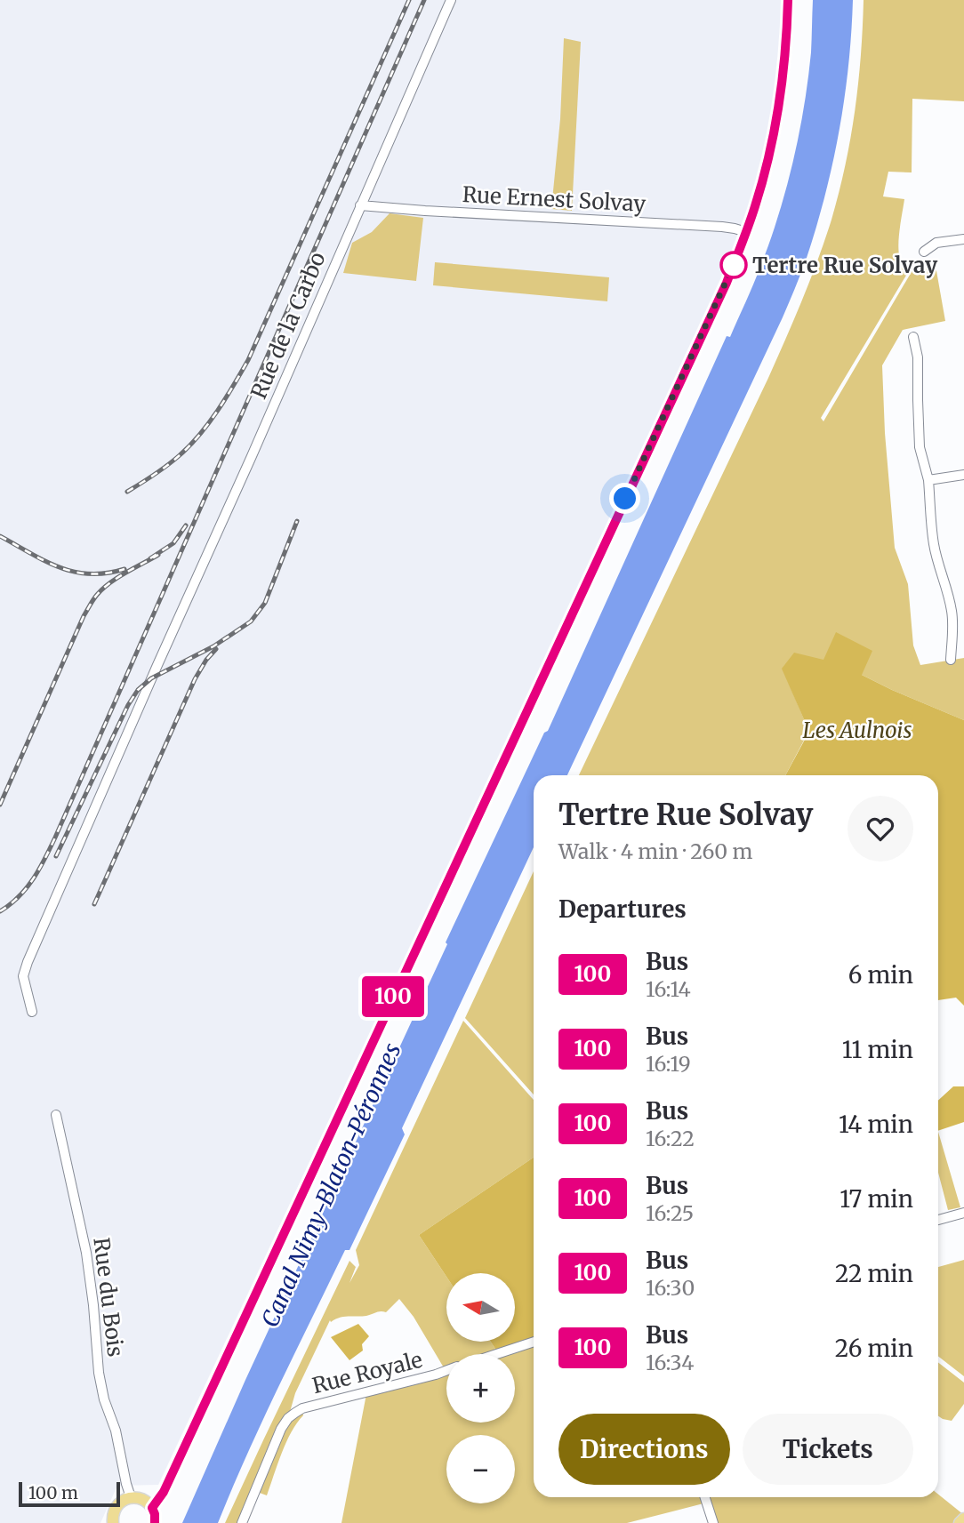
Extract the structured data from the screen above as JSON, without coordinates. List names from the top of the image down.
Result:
{
  "streets": {
    "street": [
      "Rue Ernest Solvay",
      "Rue de la Carbo",
      "Rue du Bois",
      "Rue Royale"
    ]
  },
  "crossings": [
    ["Rue Ernest Solvay", "Rue de la Carbo"]
  ],
  "water": ["Canal Nimy-Blaton-Péronnes"],
  "parks": ["Les Aulnois"],
  "places": ["Tertre Rue Solvay"],
  "lines": ["bus line 100"],
  "scale_bar": "100 m",
  "north": "left",
  "page": {
    "on_map": "100",
    "heading": [
      ["Tertre Rue Solvay", "Walk · 4 min · 260 m"],
      "Departures"
    ],
    "list": [
      {
        "mark": "100",
        "name": "Bus",
        "note": "16:14",
        "value": "6 min"
      },
      {
        "mark": "100",
        "name": "Bus",
        "note": "16:19",
        "value": "11 min"
      },
      {
        "mark": "100",
        "name": "Bus",
        "note": "16:22",
        "value": "14 min"
      },
      {
        "mark": "100",
        "name": "Bus",
        "note": "16:25",
        "value": "17 min"
      },
      {
        "mark": "100",
        "name": "Bus",
        "note": "16:30",
        "value": "22 min"
      },
      {
        "mark": "100",
        "name": "Bus",
        "note": "16:34",
        "value": "26 min"
      }
    ],
    "map_buttons": ["+", "−"],
    "buttons": ["Directions", "Tickets"],
    "scale": "100 m"
  }
}
